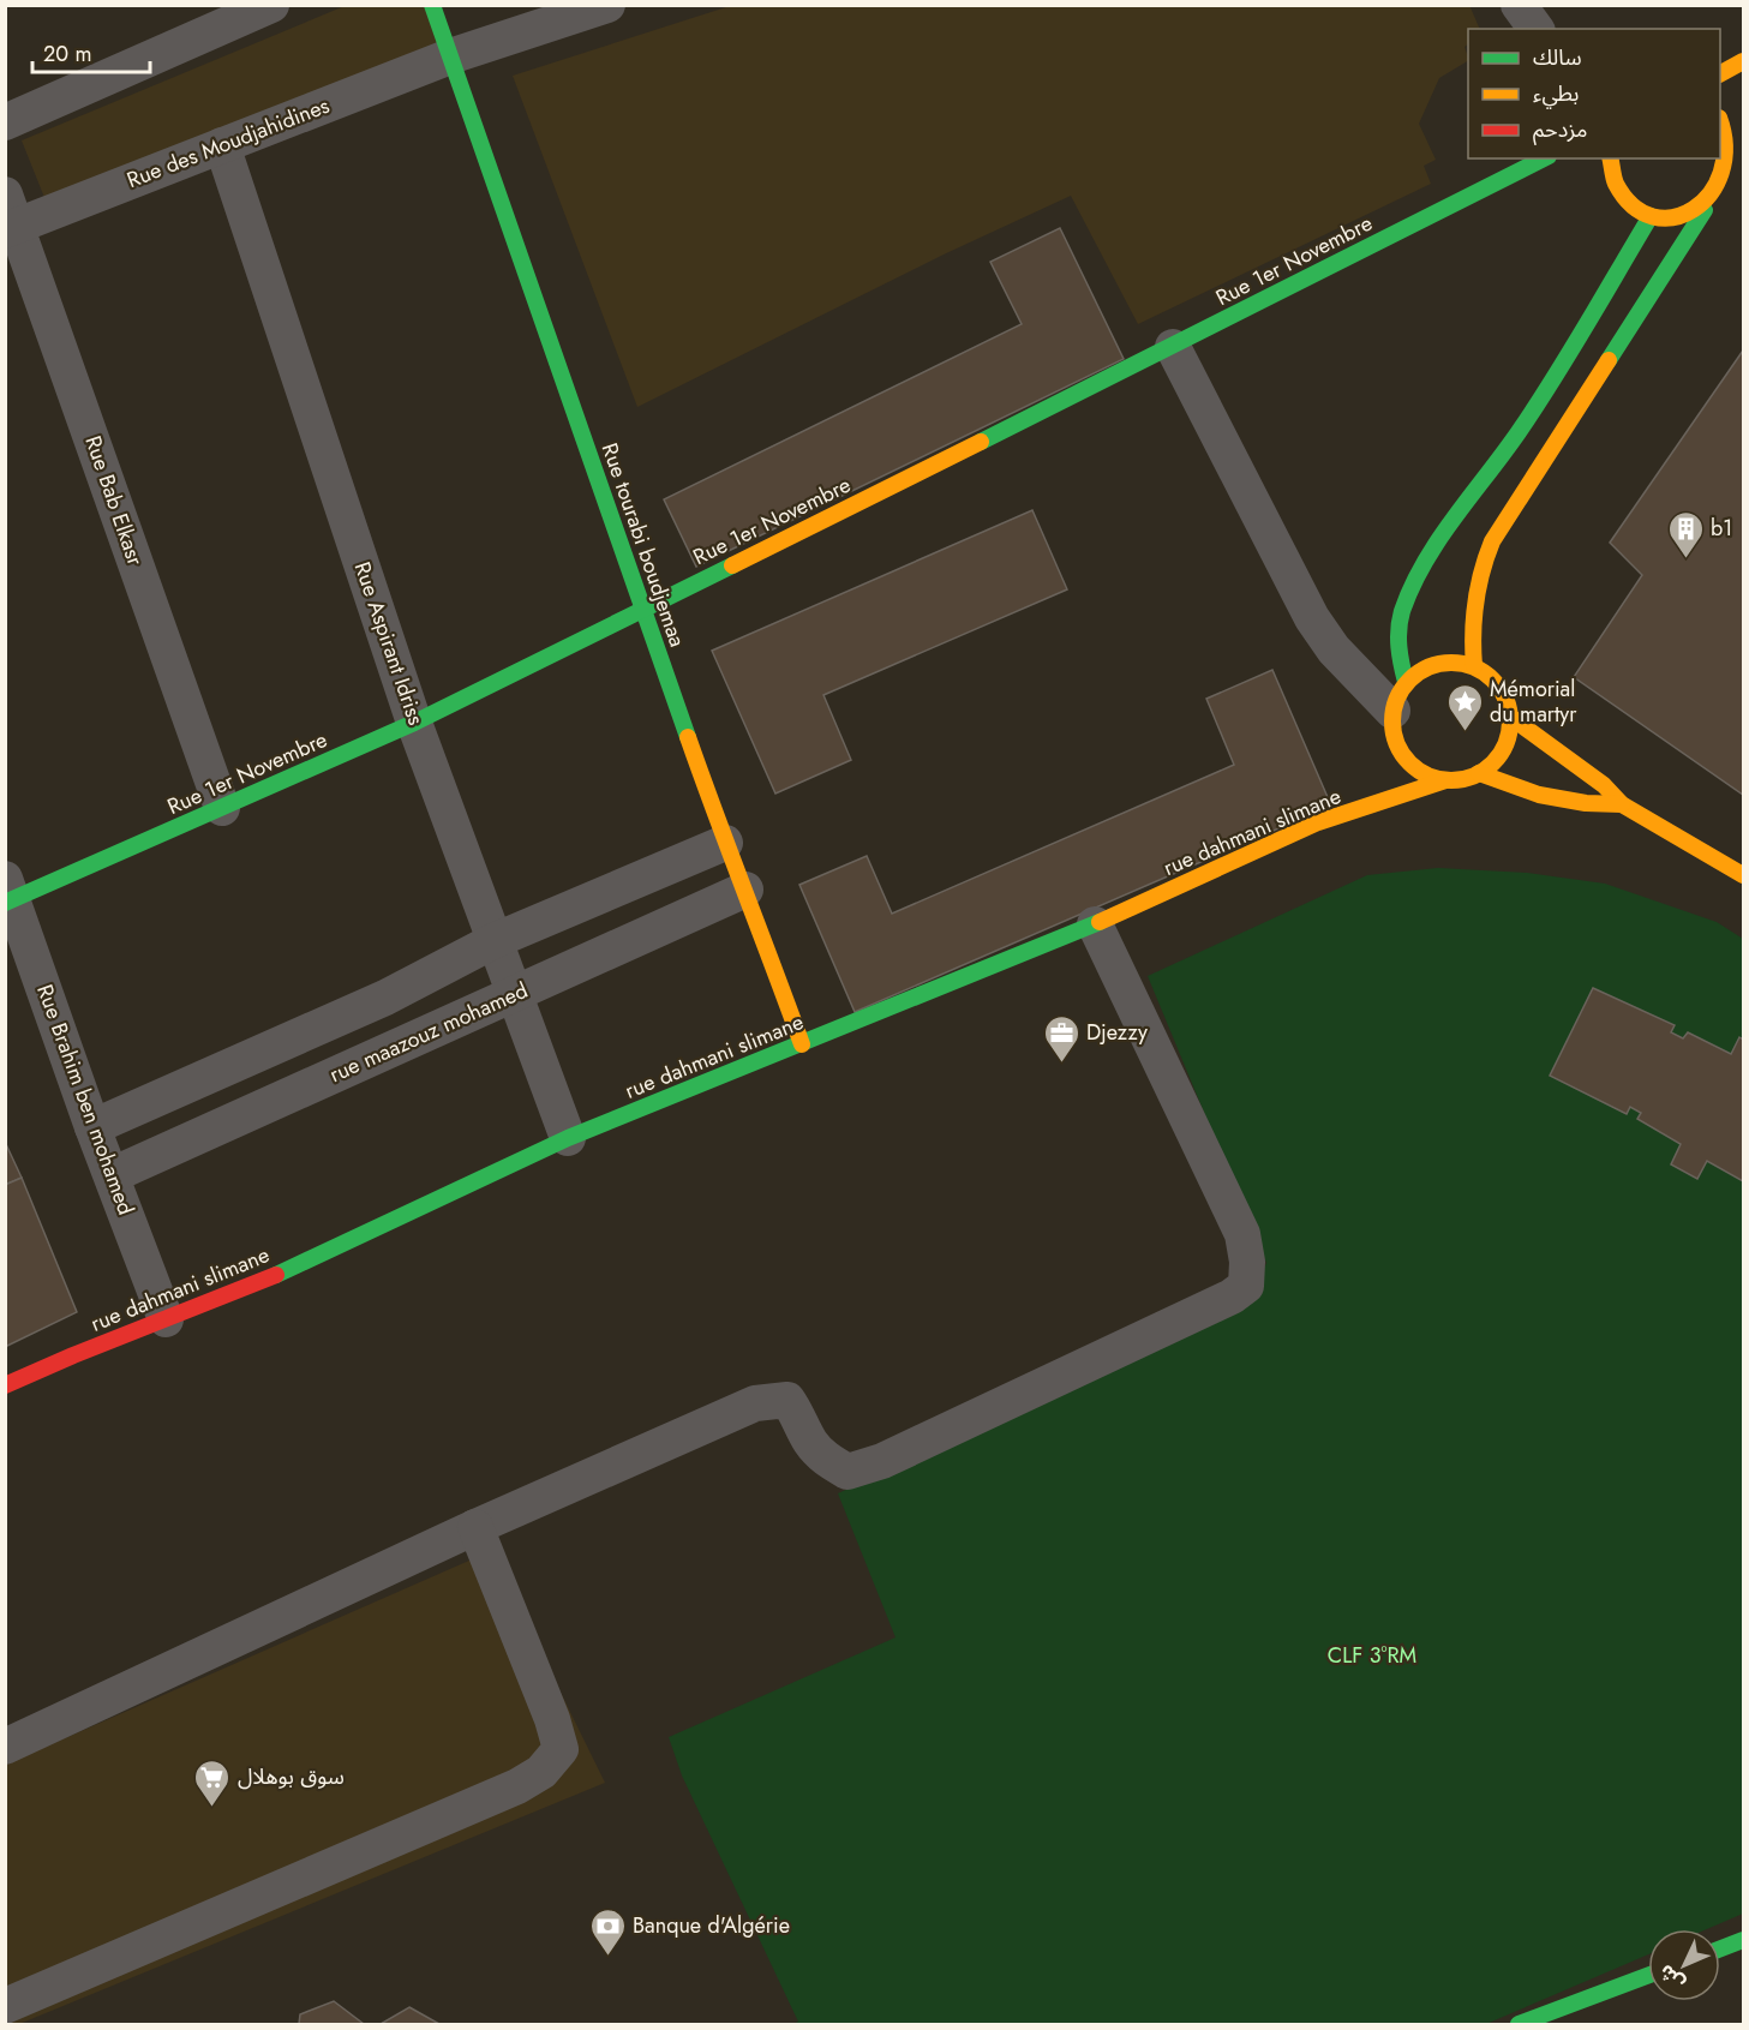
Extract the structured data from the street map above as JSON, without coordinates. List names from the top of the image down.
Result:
{
  "streets": {
    "main road": ["Rue 1er Novembre", "Rue tourabi boudjemaa", "rue dahmani slimane"],
    "street": [
      "Rue des Moudjahidines",
      "Rue Bab Elkasr",
      "Rue Aspirant Idriss",
      "rue maazouz mohamed",
      "Rue Brahim ben mohamed"
    ]
  },
  "crossings": [
    ["Rue des Moudjahidines", "Rue Bab Elkasr"],
    ["Rue des Moudjahidines", "Rue tourabi boudjemaa"],
    ["Rue des Moudjahidines", "Rue Aspirant Idriss"],
    ["Rue 1er Novembre", "Rue Bab Elkasr"],
    ["Rue 1er Novembre", "Rue tourabi boudjemaa"],
    ["Rue 1er Novembre", "Rue Aspirant Idriss"],
    ["Rue 1er Novembre", "Rue Brahim ben mohamed"],
    ["Rue tourabi boudjemaa", "rue dahmani slimane"],
    ["Rue tourabi boudjemaa", "rue maazouz mohamed"],
    ["Rue Aspirant Idriss", "rue dahmani slimane"],
    ["Rue Aspirant Idriss", "rue maazouz mohamed"],
    ["rue dahmani slimane", "Rue Brahim ben mohamed"],
    ["rue maazouz mohamed", "Rue Brahim ben mohamed"]
  ],
  "parks": ["CLF 3°RM"],
  "places": {
    "building": ["b1"],
    "place": ["Mémorial du martyr"],
    "office": ["Djezzy"],
    "supermarket": ["سوق بوهلال"],
    "bank": ["Banque d'Algérie"]
  },
  "legend": ["سالك", "بطيء", "مزدحم"],
  "scale_bar": "20 m",
  "north": "bottom left"
}
